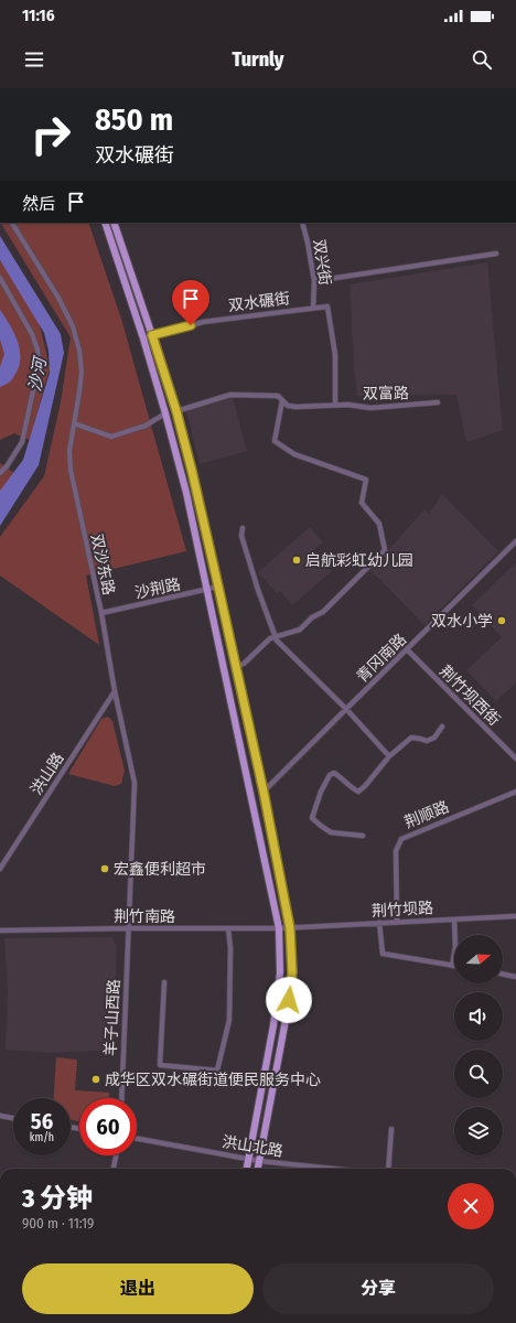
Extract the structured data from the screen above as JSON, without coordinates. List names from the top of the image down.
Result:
{
  "streets": {
    "street": [
      "双兴街",
      "双水碾街",
      "双富路",
      "双沙东路",
      "沙荆路",
      "青冈南路",
      "荆竹坝西街",
      "洪山路",
      "荆顺路",
      "荆竹坝路",
      "荆竹南路",
      "羊子山西路",
      "洪山北路"
    ]
  },
  "crossings": [
    ["双兴街", "双水碾街"],
    ["双水碾街", "双富路"],
    ["双沙东路", "沙荆路"],
    ["双沙东路", "洪山路"],
    ["双沙东路", "荆竹南路"],
    ["双沙东路", "羊子山西路"],
    ["青冈南路", "荆竹坝西街"],
    ["荆顺路", "荆竹坝路"],
    ["荆竹坝路", "荆竹南路"],
    ["荆竹南路", "羊子山西路"]
  ],
  "water": ["沙河"],
  "places": [
    "启航彩虹幼儿园",
    "双水小学",
    "宏鑫便利超市",
    "成华区双水碾街道便民服务中心"
  ],
  "north": "right",
  "page": {
    "status": "11:16",
    "header": "Turnly",
    "turn": ["850 m", "双水碾街"],
    "then": "然后",
    "speed": "56 km/h",
    "limit": "60",
    "heading": ["3 分钟", "900 m · 11:19"],
    "buttons": ["退出", "分享"]
  }
}
